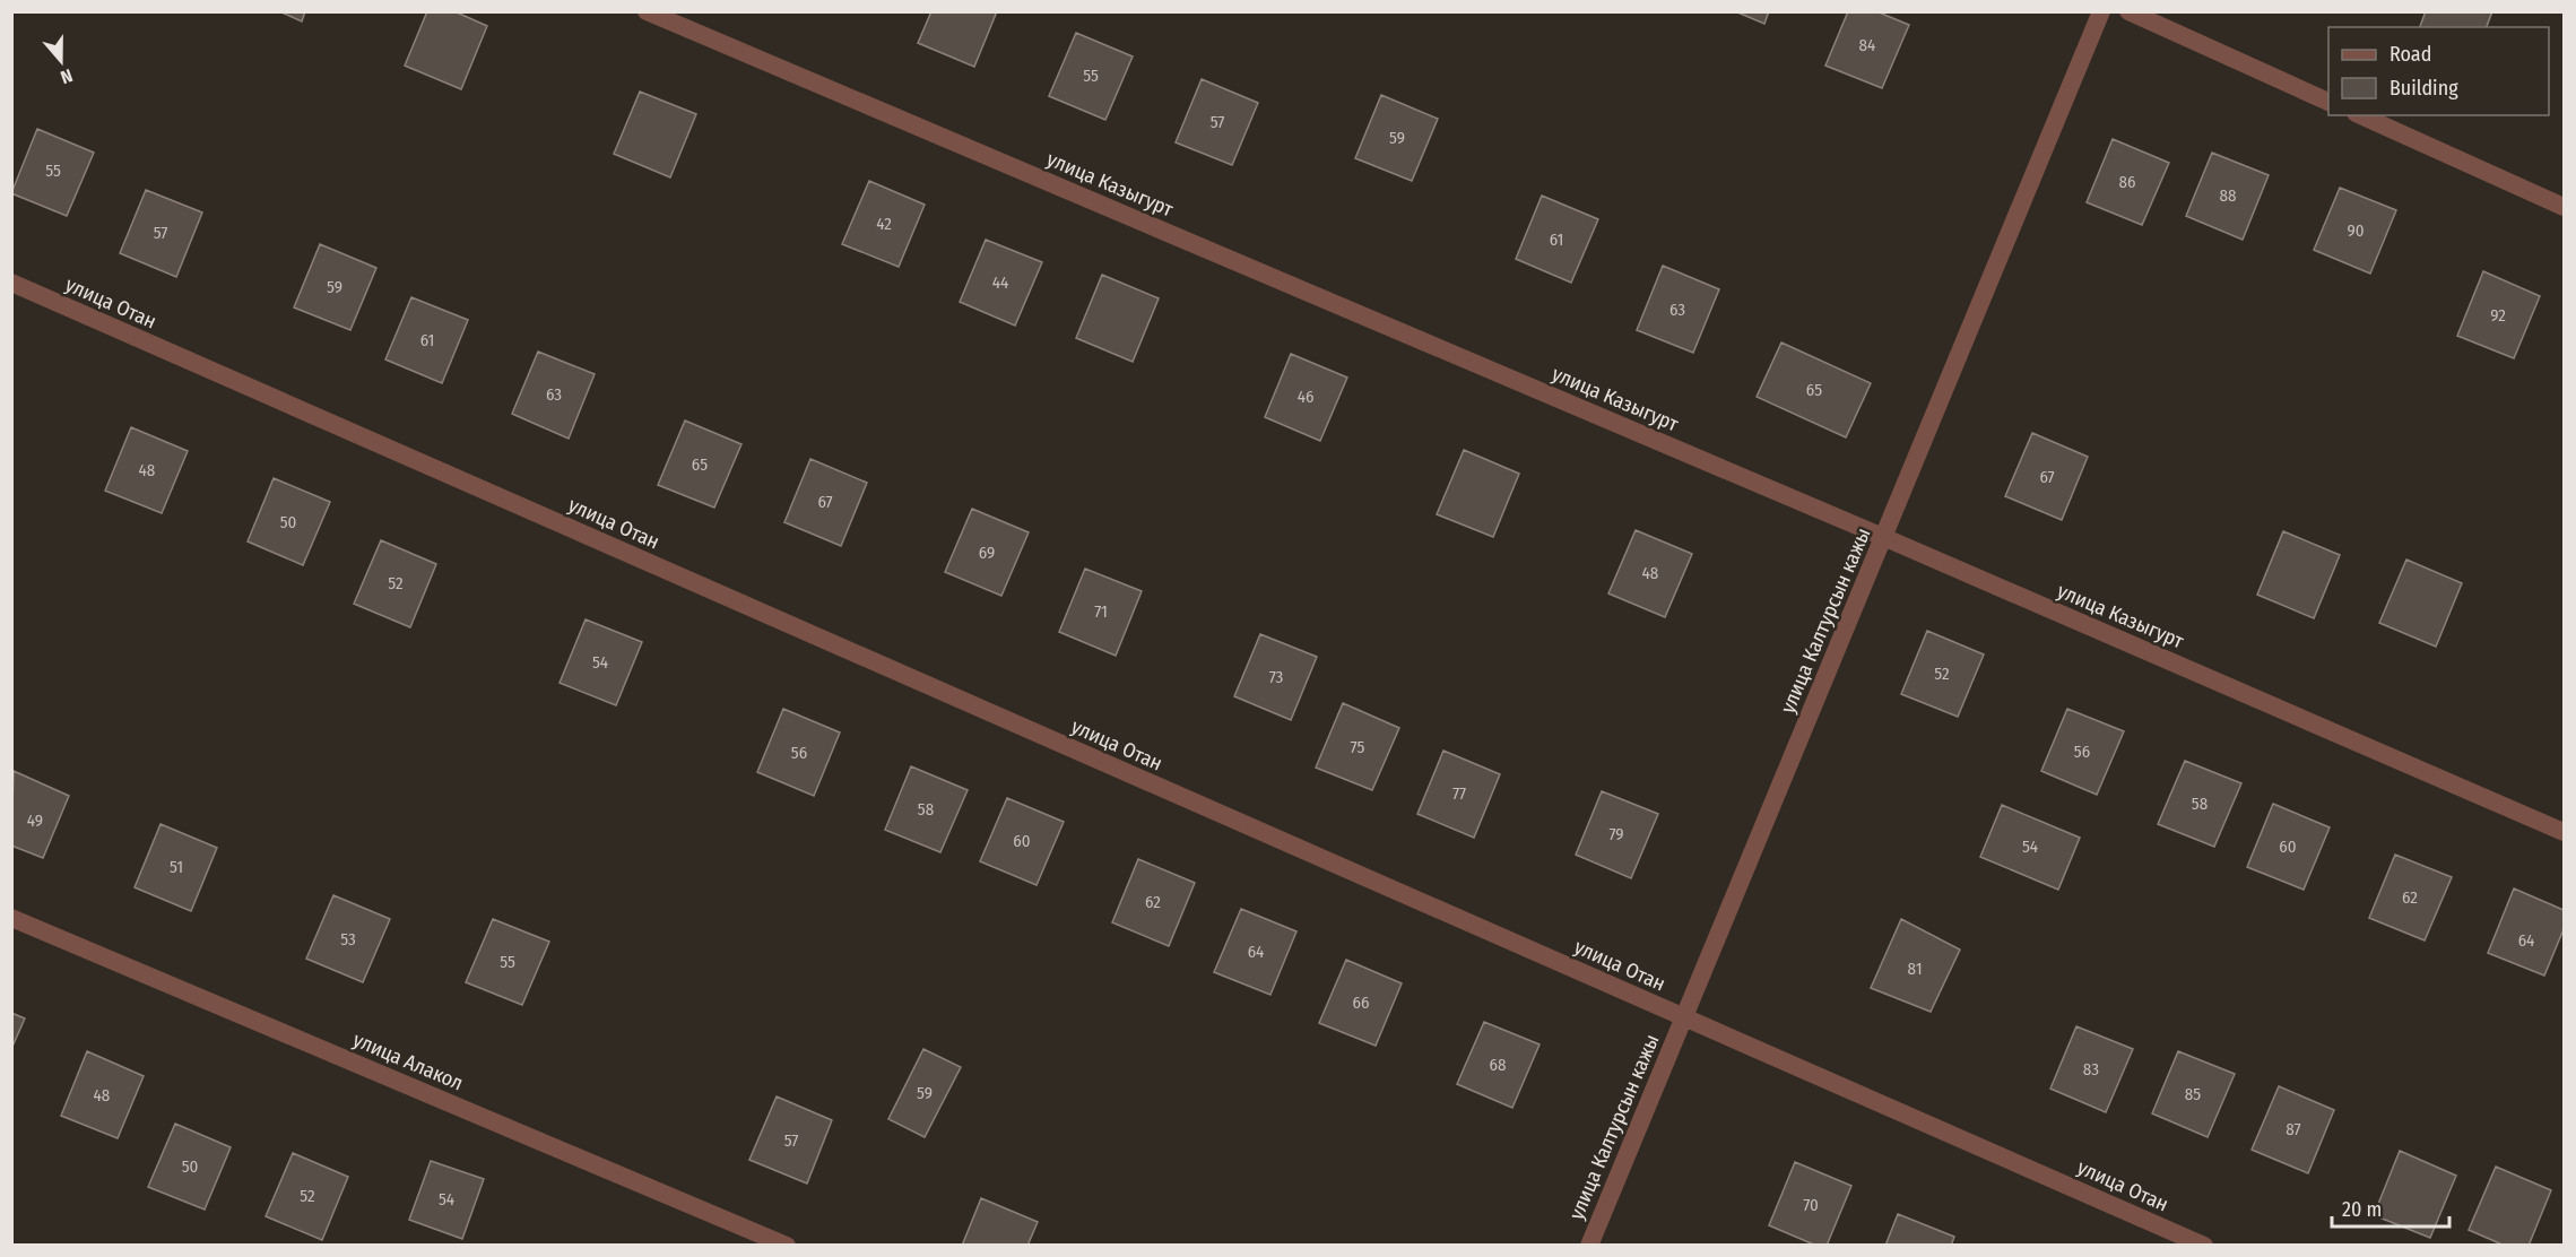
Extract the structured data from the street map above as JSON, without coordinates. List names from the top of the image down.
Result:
{
  "streets": {
    "street": [
      "улица Казыгурт",
      "улица Отан",
      "улица Калтурсын кажы",
      "улица Алакол"
    ]
  },
  "crossings": [
    ["улица Казыгурт", "улица Калтурсын кажы"],
    ["улица Отан", "улица Калтурсын кажы"]
  ],
  "house_numbers": [
    "84",
    "55",
    "57",
    "59",
    "55",
    "86",
    "88",
    "42",
    "90",
    "57",
    "61",
    "44",
    "59",
    "63",
    "92",
    "61",
    "65",
    "63",
    "46",
    "65",
    "48",
    "67",
    "67",
    "50",
    "69",
    "48",
    "52",
    "71",
    "54",
    "52",
    "73",
    "75",
    "56",
    "56",
    "77",
    "58",
    "58",
    "49",
    "79",
    "60",
    "54",
    "60",
    "51",
    "62",
    "62",
    "53",
    "64",
    "64",
    "55",
    "81",
    "66",
    "68",
    "83",
    "59",
    "85",
    "48",
    "87",
    "57",
    "50",
    "52",
    "54",
    "70"
  ],
  "legend": ["Road", "Building"],
  "scale_bar": "20 m",
  "north": "bottom"
}
